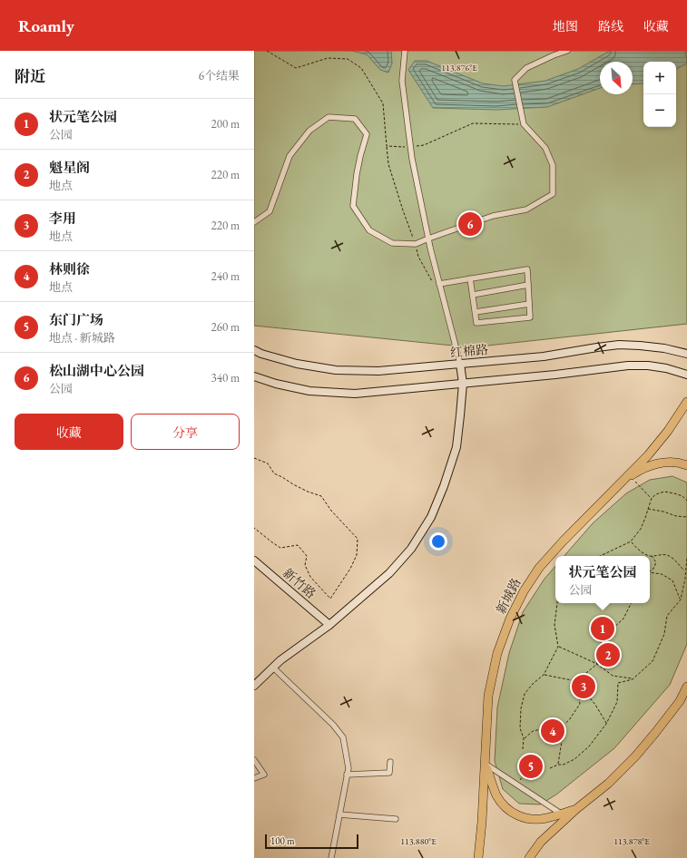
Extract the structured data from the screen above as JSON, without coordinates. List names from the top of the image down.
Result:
{
  "streets": {
    "main road": ["红棉路", "新竹路", "新城路"]
  },
  "scale_bar": "100 m",
  "north": "bottom right",
  "page": {
    "header": "Roamly",
    "nav": ["地图", "路线", "收藏"],
    "heading": ["附近", "6个结果"],
    "map_buttons": ["+", "−"],
    "list": [
      {
        "mark": "1",
        "name": "状元笔公园",
        "note": "公园",
        "value": "200 m"
      },
      {
        "mark": "2",
        "name": "魁星阁",
        "note": "地点",
        "value": "220 m"
      },
      {
        "mark": "3",
        "name": "李用",
        "note": "地点",
        "value": "220 m"
      },
      {
        "mark": "4",
        "name": "林则徐",
        "note": "地点",
        "value": "240 m"
      },
      {
        "mark": "5",
        "name": "东门广场",
        "note": "地点 · 新城路",
        "value": "260 m"
      },
      {
        "mark": "6",
        "name": "松山湖中心公园",
        "note": "公园",
        "value": "340 m"
      }
    ],
    "pins": [
      "6",
      "1",
      "2",
      "3",
      "4",
      "5"
    ],
    "buttons": ["收藏", "分享"],
    "popup": ["状元笔公园", "公园"],
    "scale": "100 m"
  },
  "coordinates": ["113.876°E", "113.880°E", "113.878°E"]
}
